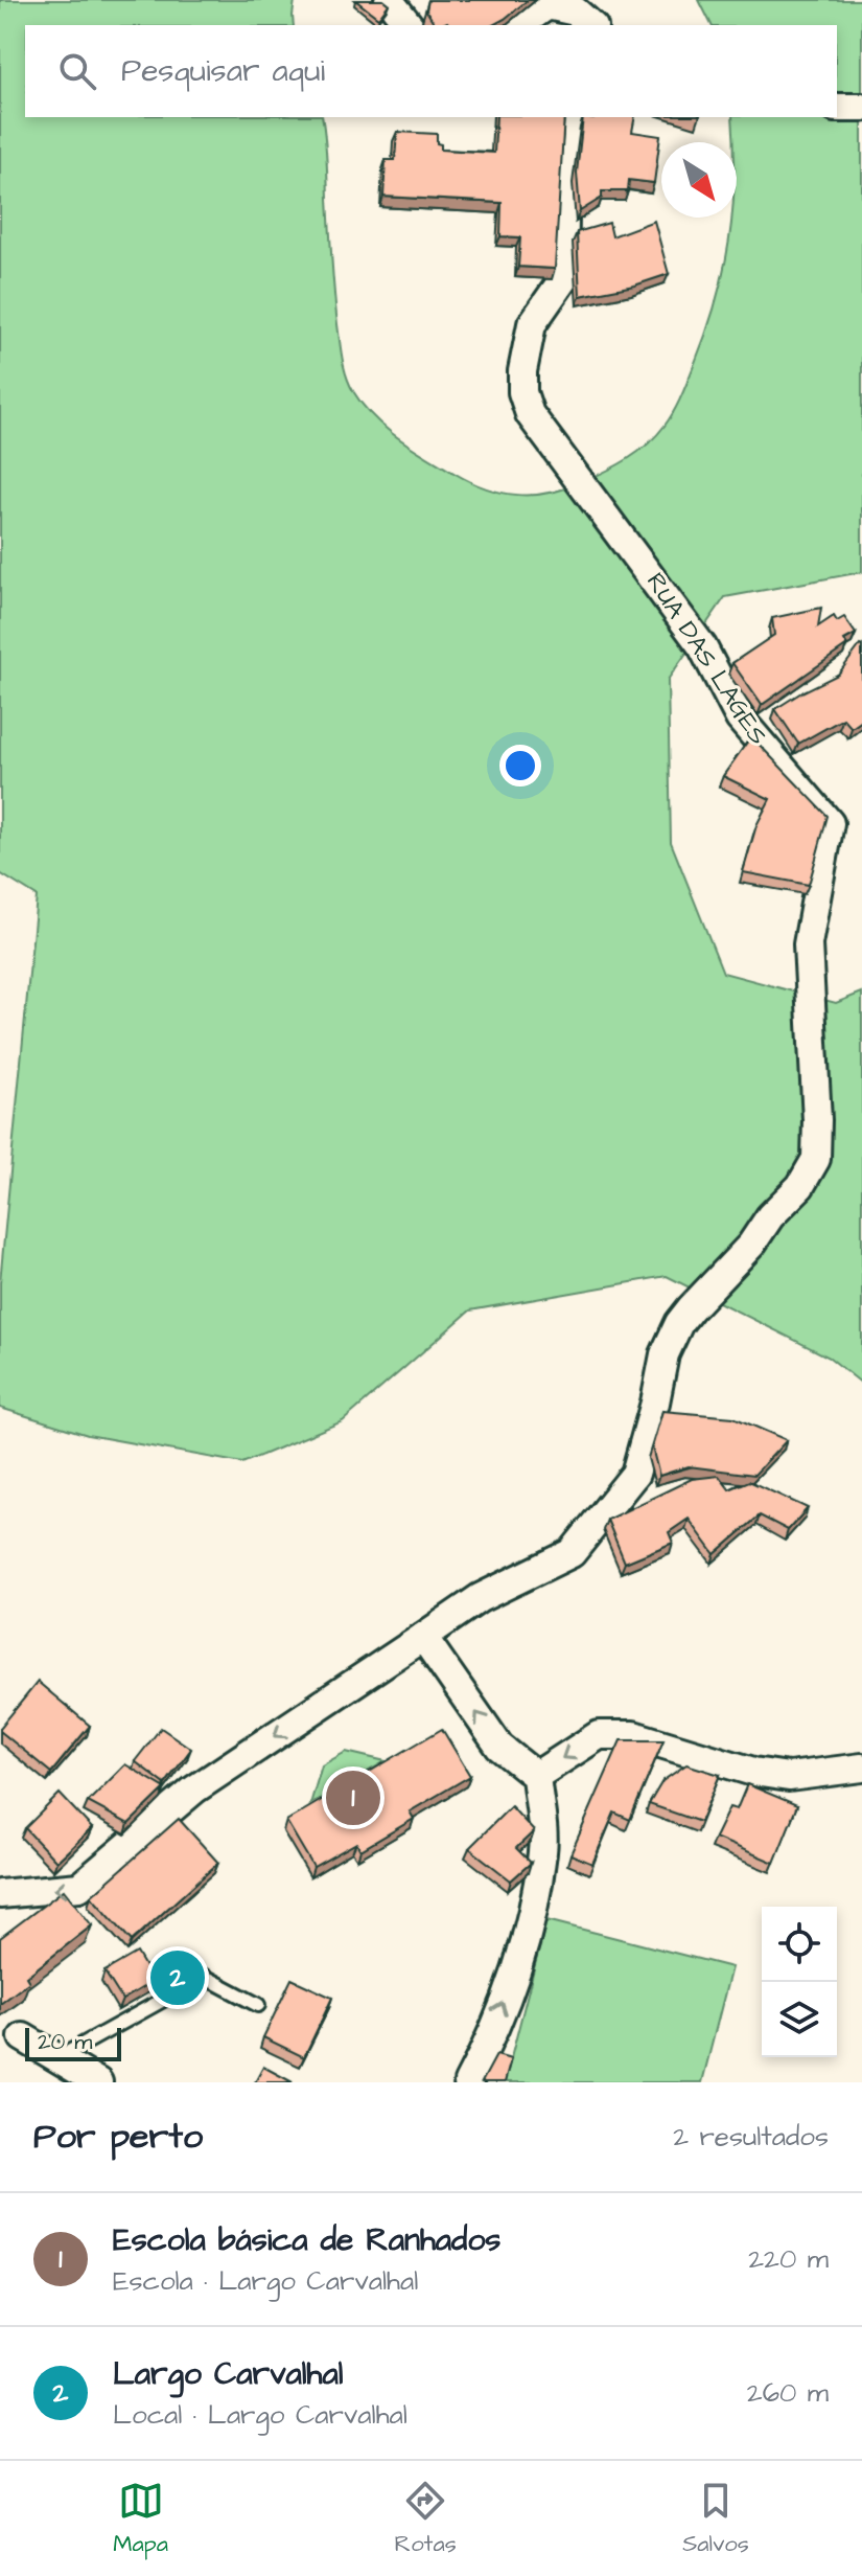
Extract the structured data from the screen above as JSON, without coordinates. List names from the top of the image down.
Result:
{
  "streets": {
    "street": ["RUA DAS LAGES"]
  },
  "scale_bar": "20 m",
  "north": "bottom right",
  "page": {
    "search": "Pesquisar aqui",
    "pins": ["1", "2"],
    "scale": "20 m",
    "heading": ["Por perto", "2 resultados"],
    "list": [
      {
        "mark": "1",
        "name": "Escola básica de Ranhados",
        "note": "Escola · Largo Carvalhal",
        "value": "220 m"
      },
      {
        "mark": "2",
        "name": "Largo Carvalhal",
        "note": "Local · Largo Carvalhal",
        "value": "260 m"
      }
    ],
    "nav": ["Mapa", "Rotas", "Salvos"]
  }
}
